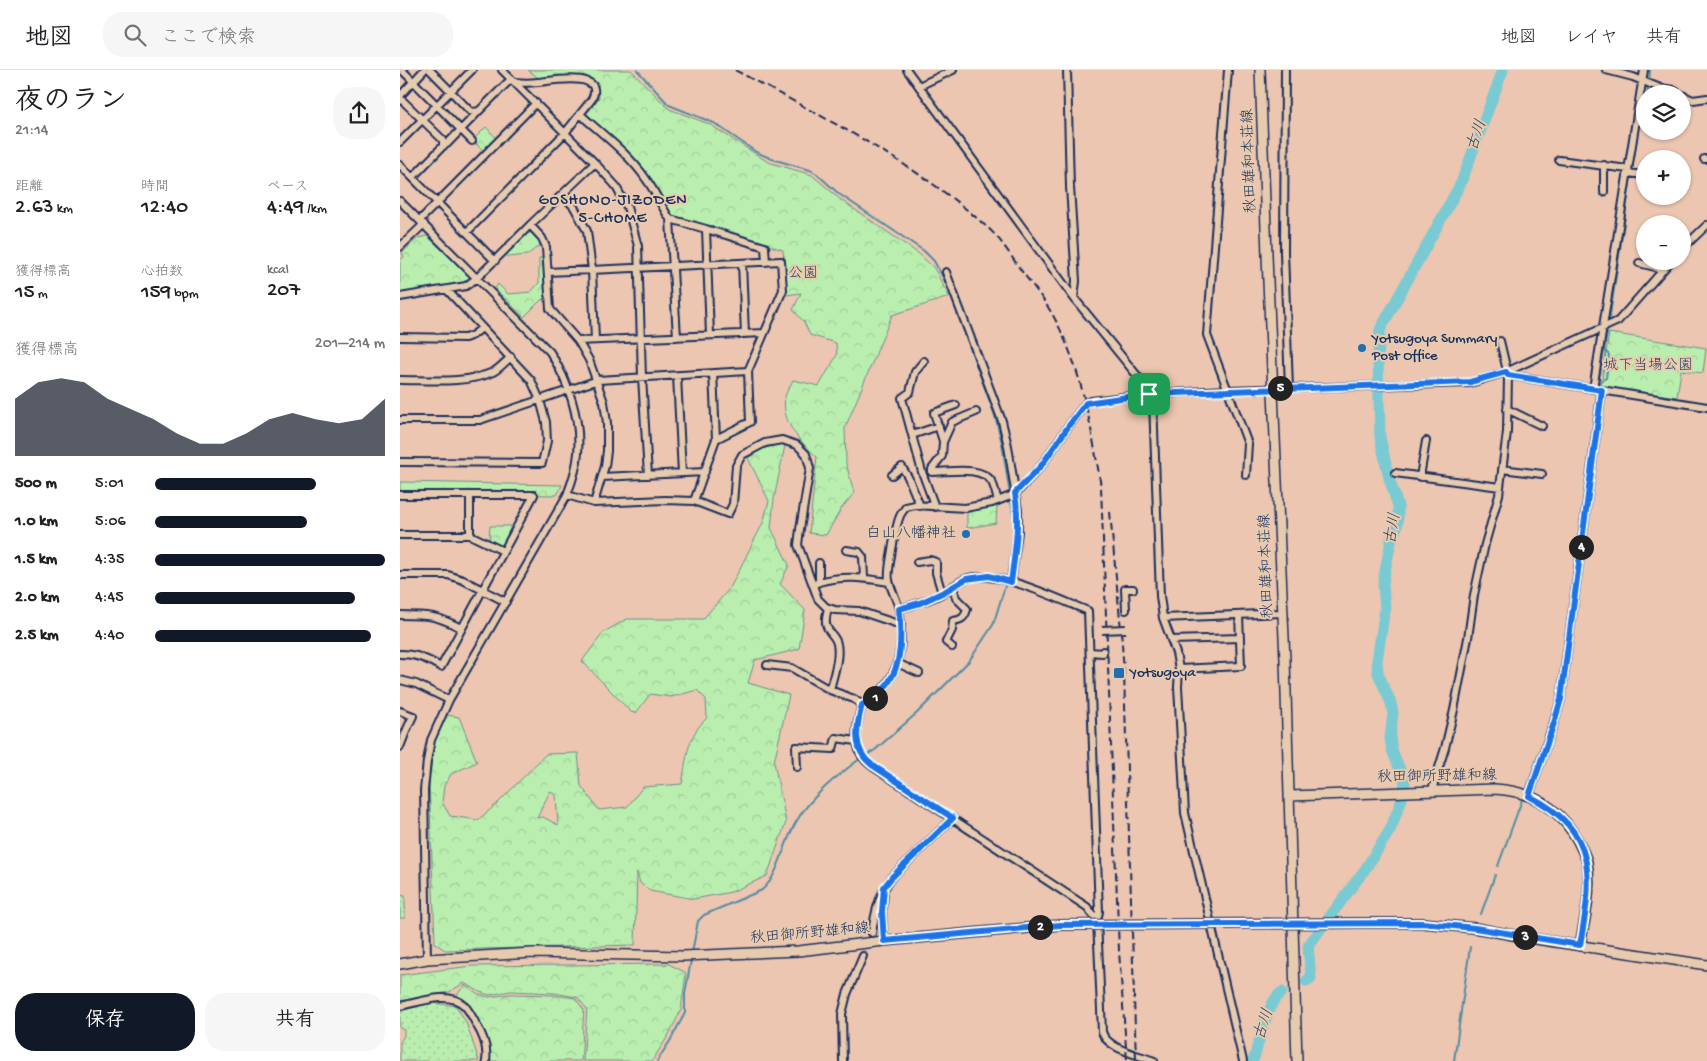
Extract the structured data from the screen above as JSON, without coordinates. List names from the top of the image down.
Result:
{
  "streets": {
    "main road": ["秋田雄和本荘線", "秋田御所野雄和線"]
  },
  "crossings": [
    ["秋田雄和本荘線", "秋田御所野雄和線"]
  ],
  "districts": ["GOSHONO-JIZODEN 5-CHOME"],
  "water": ["古川"],
  "parks": ["公園", "城下当場公園"],
  "places": {
    "other": ["Yotsugoya Summary Post Office", "白山八幡神社"],
    "transit": ["Yotsugoya"]
  },
  "page": {
    "header": "地図",
    "search": "ここで検索",
    "nav": ["地図", "レイヤ", "共有"],
    "heading": ["夜のラン", "21:14"],
    "map_buttons": ["+", "−"],
    "stats": [
      ["距離", "2.63 km"],
      ["時間", "12:40"],
      ["ペース", "4:49 /km"],
      ["獲得標高", "15 m"],
      ["心拍数", "159 bpm"],
      ["kcal", "207"]
    ],
    "chart": ["獲得標高", "201–214 m"],
    "pins": [
      "5",
      "4",
      "1",
      "2",
      "3"
    ],
    "list": [
      {
        "name": "500 m",
        "note": "5:01"
      },
      {
        "name": "1.0 km",
        "note": "5:06"
      },
      {
        "name": "1.5 km",
        "note": "4:35"
      },
      {
        "name": "2.0 km",
        "note": "4:45"
      },
      {
        "name": "2.5 km",
        "note": "4:40"
      }
    ],
    "buttons": ["保存", "共有"]
  }
}
